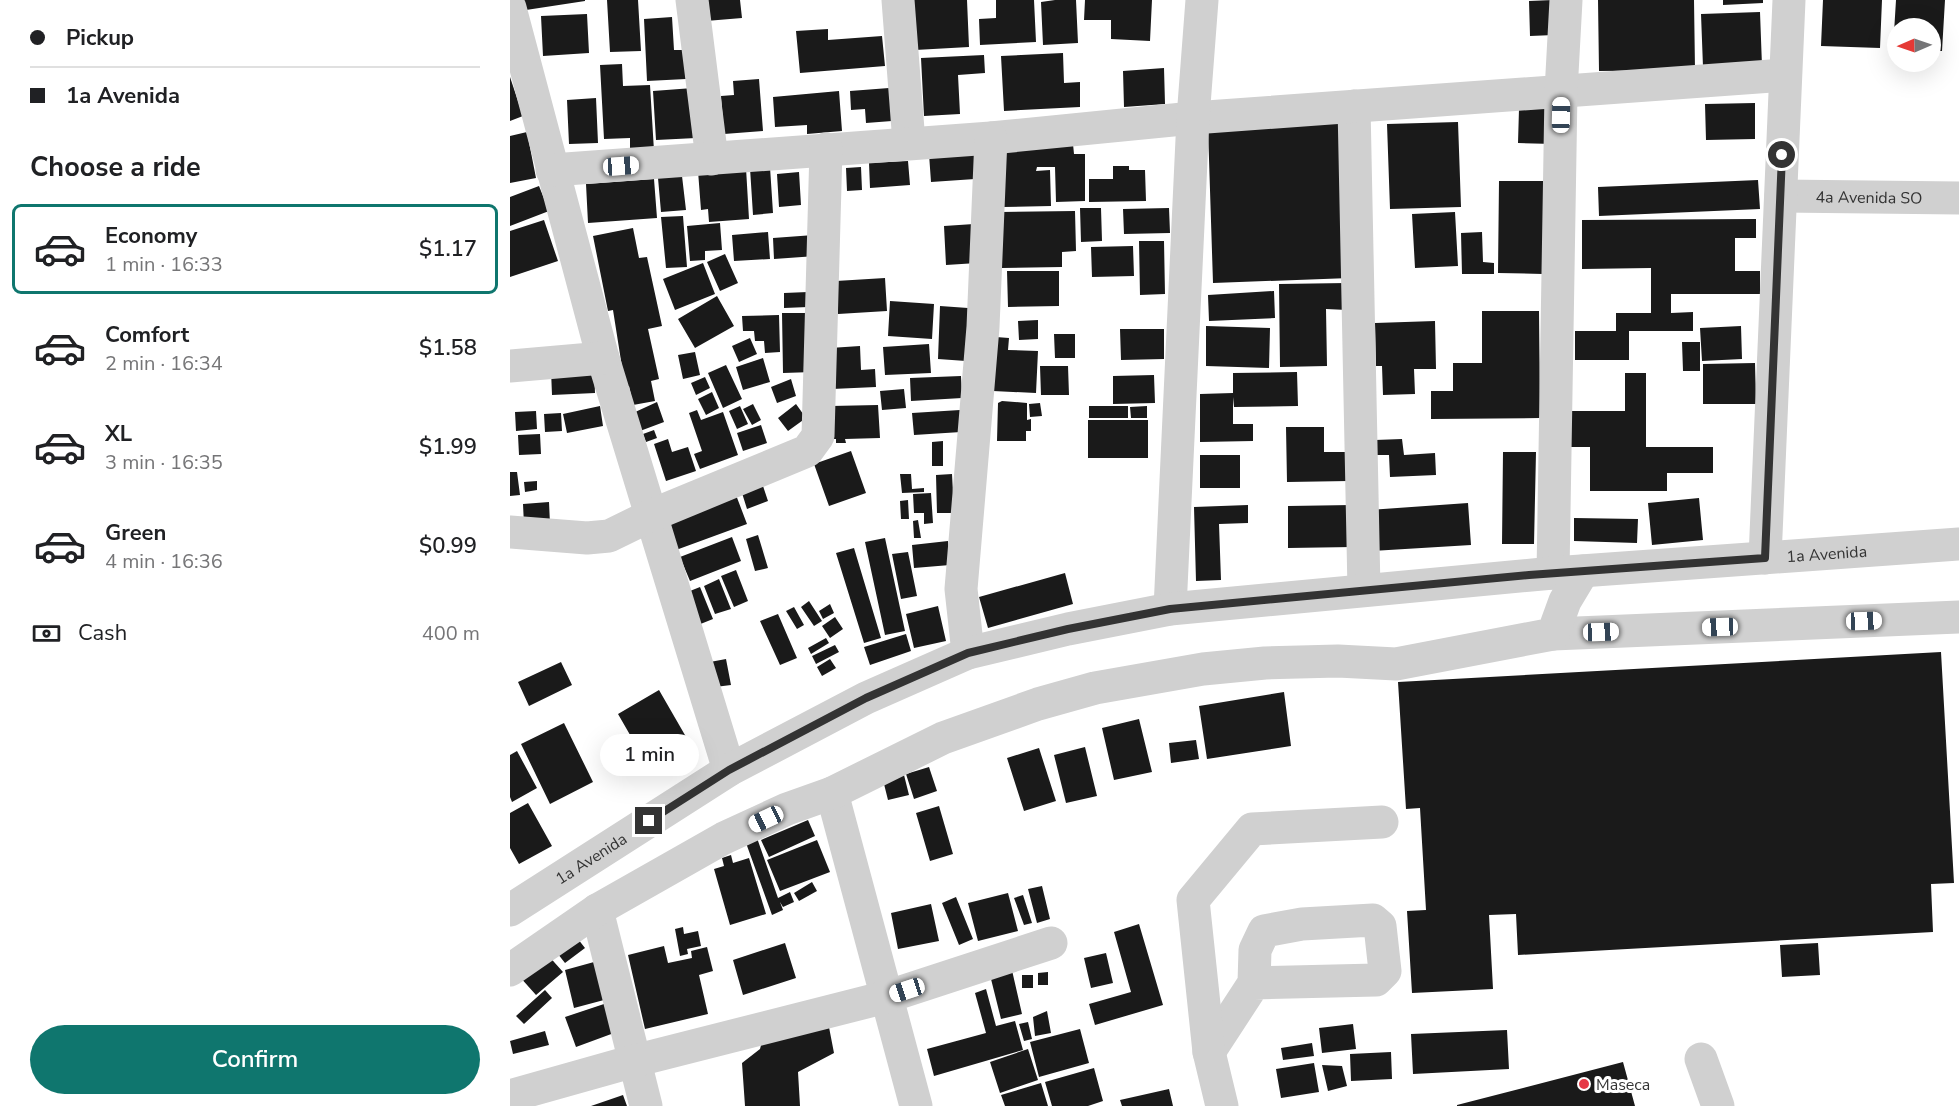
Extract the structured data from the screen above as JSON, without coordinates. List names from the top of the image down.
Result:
{
  "streets": {
    "street": ["4a Avenida SO", "1a Avenida"]
  },
  "places": ["Maseca"],
  "north": "left",
  "page": {
    "banner": ["Pickup", "1a Avenida"],
    "heading": "Choose a ride",
    "list": [
      {
        "name": "Economy",
        "note": "1 min · 16:33",
        "value": "$1.17"
      },
      {
        "name": "Comfort",
        "note": "2 min · 16:34",
        "value": "$1.58"
      },
      {
        "name": "XL",
        "note": "3 min · 16:35",
        "value": "$1.99"
      },
      {
        "name": "Green",
        "note": "4 min · 16:36",
        "value": "$0.99"
      }
    ],
    "pay": ["Cash", "400 m"],
    "bubble": "1 min",
    "buttons": "Confirm"
  }
}
